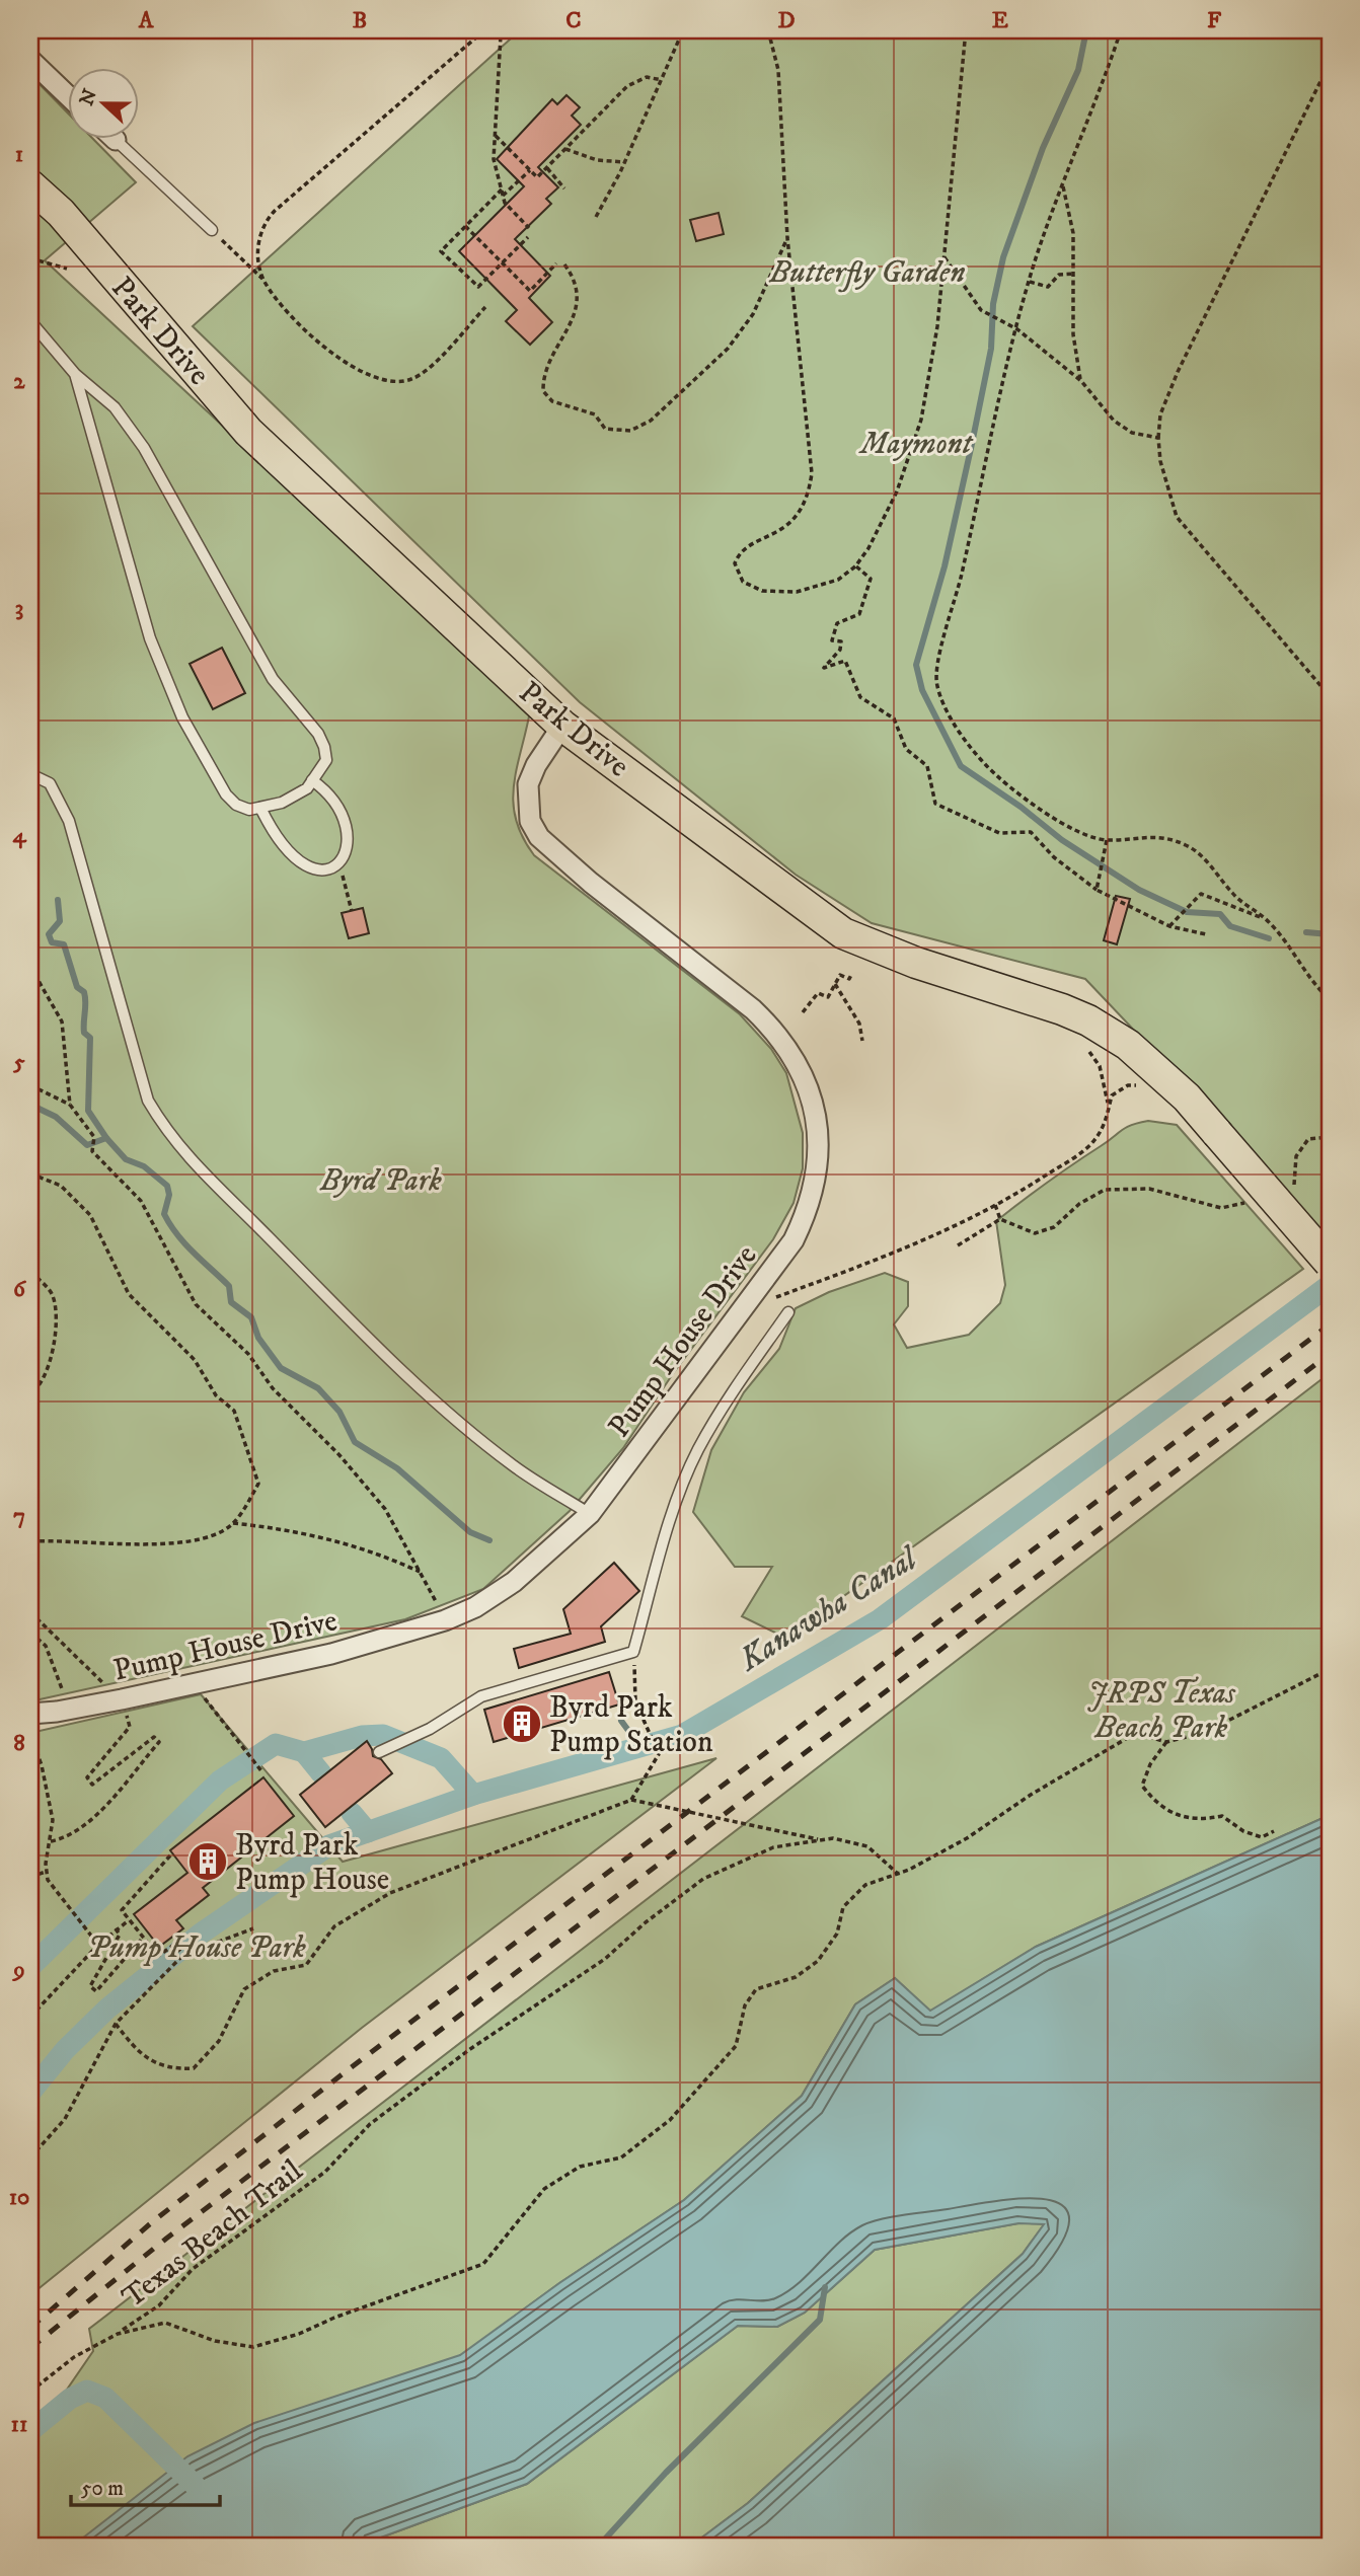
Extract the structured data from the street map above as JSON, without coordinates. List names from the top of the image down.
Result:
{
  "streets": {
    "main road": ["Park Drive"],
    "street": ["Pump House Drive"],
    "path": ["Texas Beach Trail"]
  },
  "crossings": [
    ["Park Drive", "Pump House Drive"]
  ],
  "water": ["Kanawha Canal"],
  "parks": [
    "Butterfly Garden",
    "Maymont",
    "Byrd Park",
    "JRPS Texas Beach Park",
    "Pump House Park"
  ],
  "places": {
    "building": ["Byrd Park Pump Station", "Byrd Park Pump House"]
  },
  "scale_bar": "50 m",
  "north": "left",
  "grid": {
    "columns": [
      "A",
      "B",
      "C",
      "D",
      "E",
      "F"
    ],
    "rows": [
      "1",
      "2",
      "3",
      "4",
      "5",
      "6",
      "7",
      "8",
      "9",
      "10",
      "11"
    ]
  }
}
